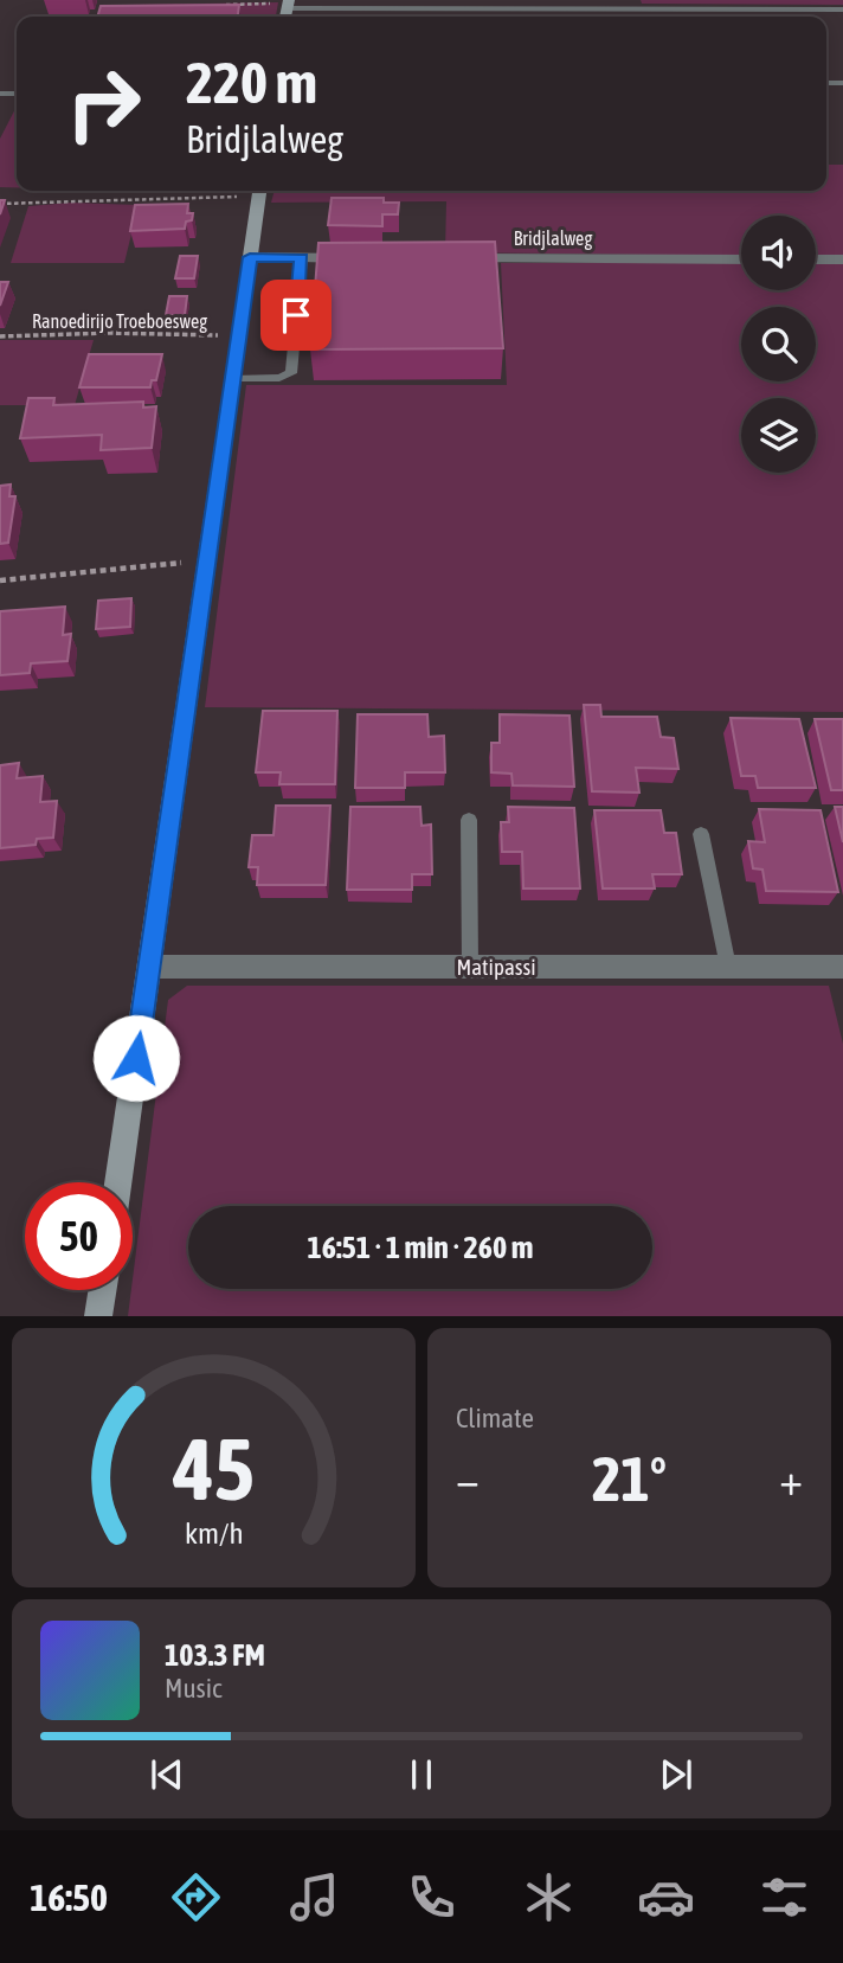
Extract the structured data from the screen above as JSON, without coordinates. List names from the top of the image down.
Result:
{
  "streets": {
    "street": ["Bridjlalweg", "Matipassi"],
    "path": ["Ranoedirijo Troeboesweg"]
  },
  "page": {
    "turn": ["220 m", "Bridjlalweg"],
    "limit": "50",
    "trip": "16:51 · 1 min · 260 m",
    "tile": "Climate",
    "heat": ["−", "21°", "+"],
    "song": ["103.3 FM", "Music"],
    "tabs": "16:50",
    "gauge": ["45", "km/h"]
  }
}
